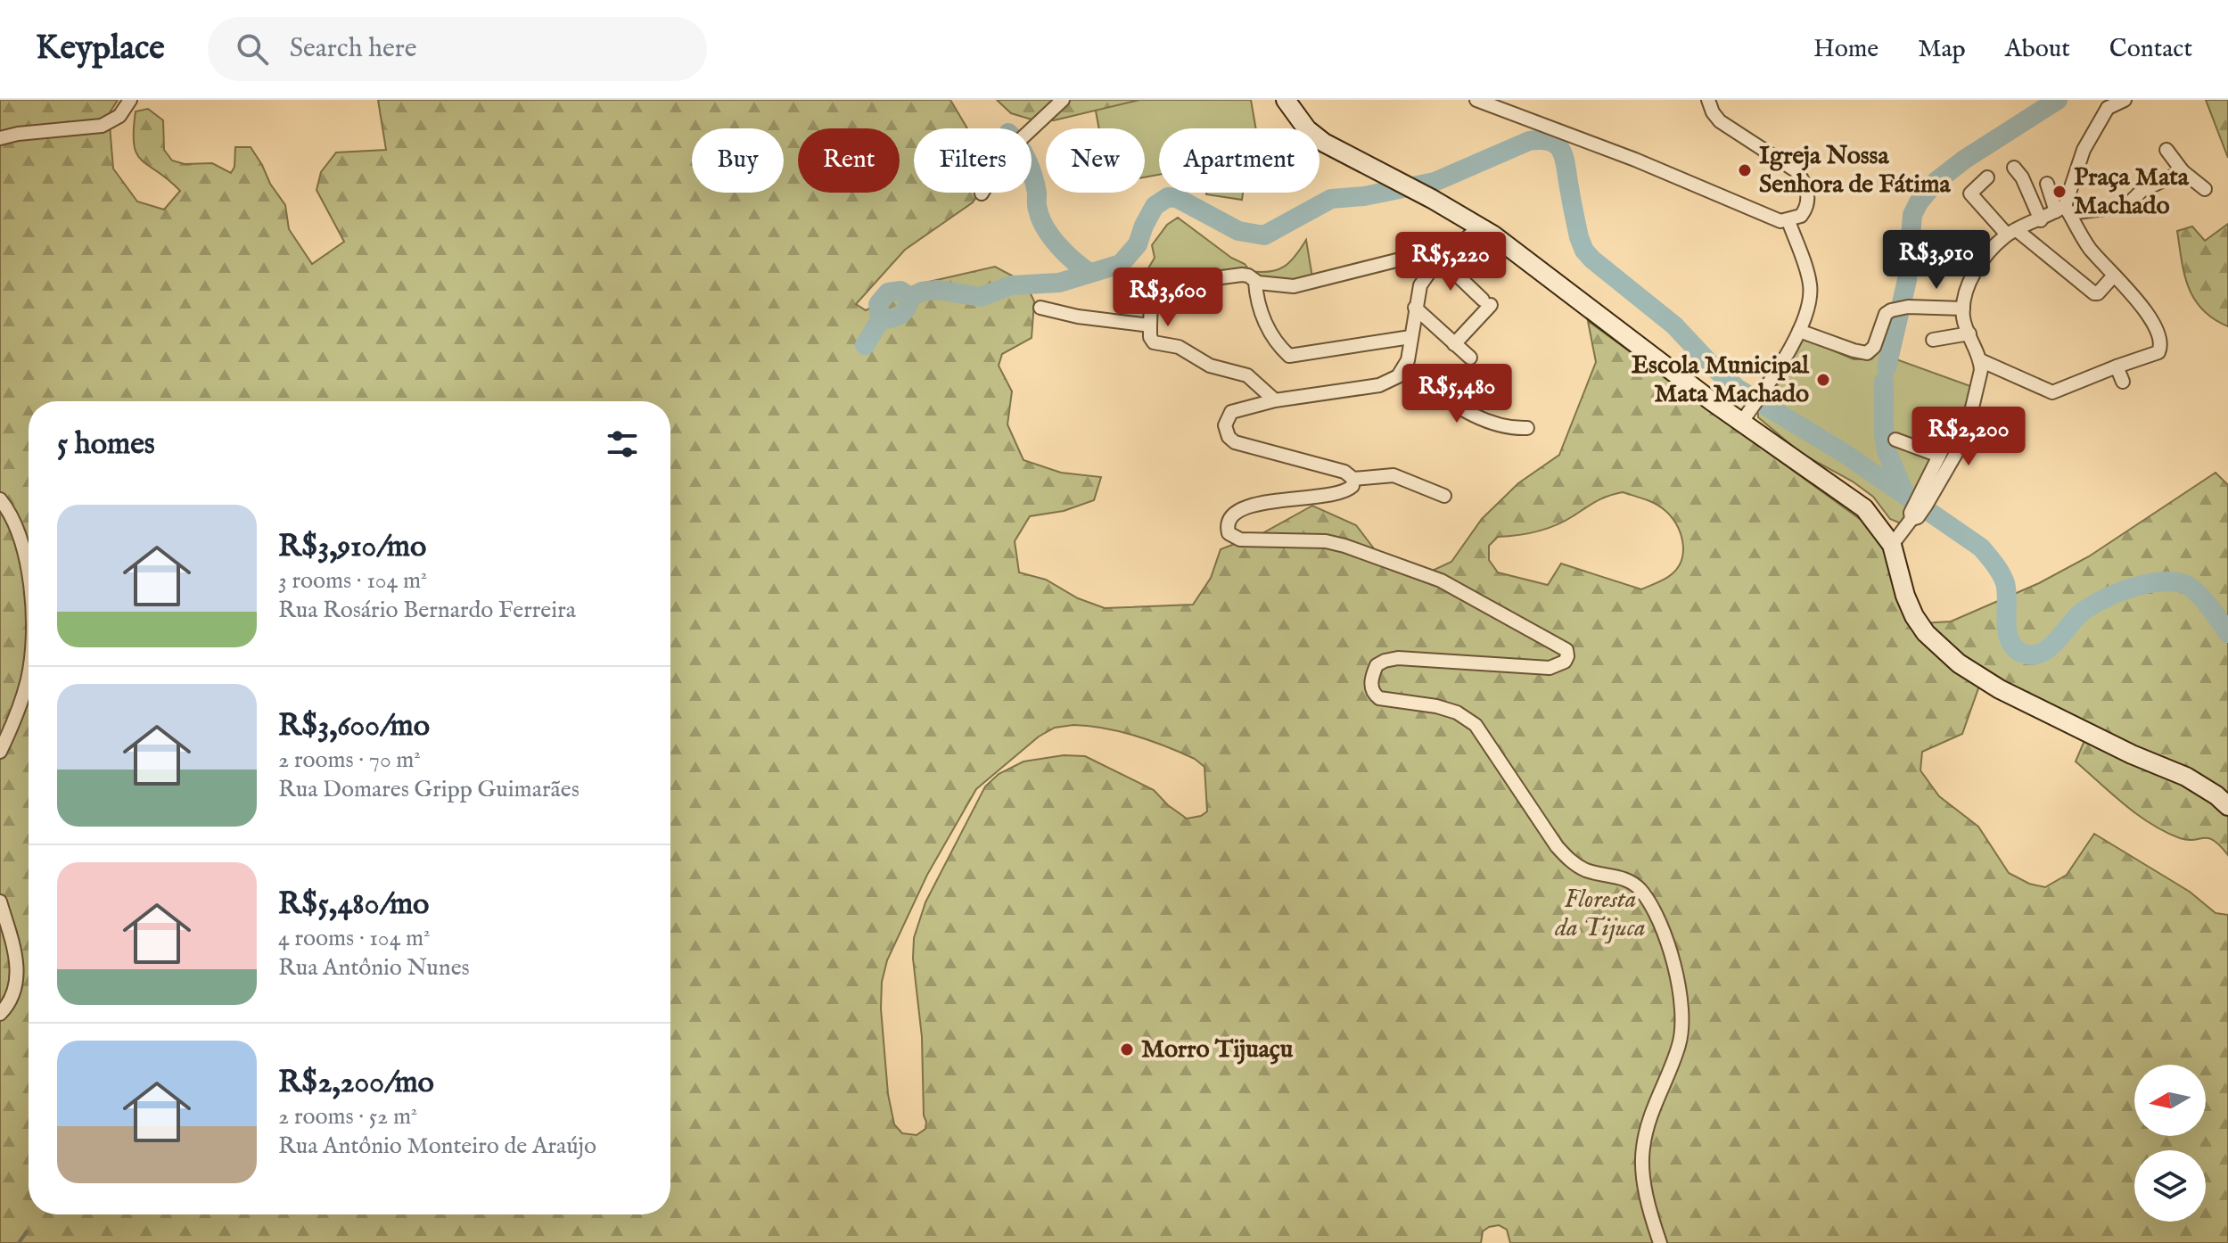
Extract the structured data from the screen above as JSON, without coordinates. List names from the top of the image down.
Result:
{
  "parks": ["Floresta da Tijuca"],
  "places": [
    "Igreja Nossa Senhora de Fátima",
    "Praça Mata Machado",
    "Escola Municipal Mata Machado",
    "Morro Tijuaçu"
  ],
  "north": "left",
  "page": {
    "header": "Keyplace",
    "search": "Search here",
    "nav": [
      "Home",
      "Map",
      "About",
      "Contact"
    ],
    "chip": [
      "Buy",
      "Rent",
      "Filters",
      "New",
      "Apartment"
    ],
    "price": [
      "R$3,910",
      "R$5,220",
      "R$3,600",
      "R$5,480",
      "R$2,200"
    ],
    "heading": "5 homes",
    "list": [
      {
        "name": "R$3,910/mo",
        "note": "3 rooms · 104 m² · Rua Rosário Bernardo Ferreira"
      },
      {
        "name": "R$3,600/mo",
        "note": "2 rooms · 70 m² · Rua Domares Gripp Guimarães"
      },
      {
        "name": "R$5,480/mo",
        "note": "4 rooms · 104 m² · Rua Antônio Nunes"
      },
      {
        "name": "R$2,200/mo",
        "note": "2 rooms · 52 m² · Rua Antônio Monteiro de Araújo"
      }
    ]
  }
}
